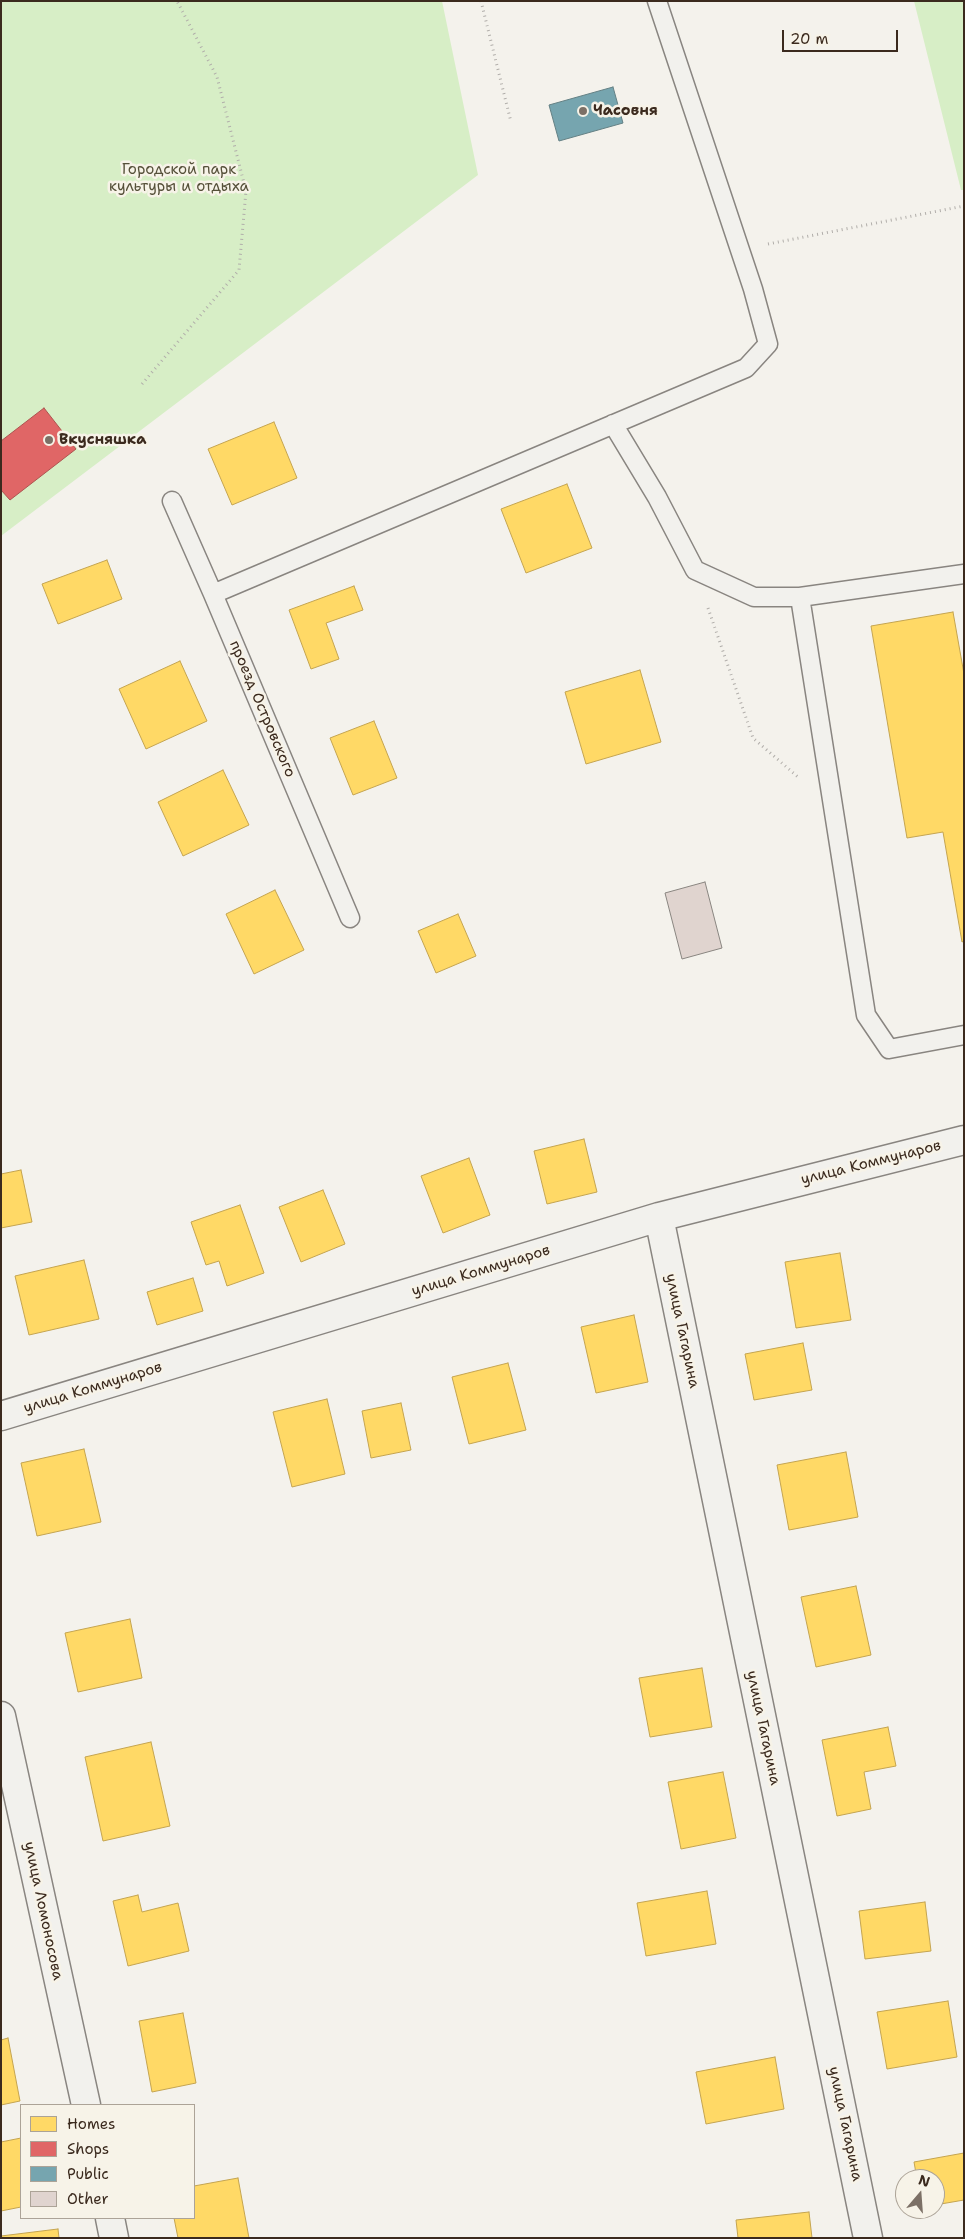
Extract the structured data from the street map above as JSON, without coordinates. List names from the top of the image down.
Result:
{
  "streets": {
    "street": ["улица Коммунаров", "улица Гагарина", "улица Ломоносова"],
    "lane": ["проезд Островского"]
  },
  "crossings": [
    ["улица Коммунаров", "улица Гагарина"]
  ],
  "parks": ["Городской парк культуры и отдыха"],
  "places": ["Часовня", "Вкусняшка"],
  "legend": [
    "Homes",
    "Shops",
    "Public",
    "Other"
  ],
  "scale_bar": "20 m",
  "north": "top"
}
